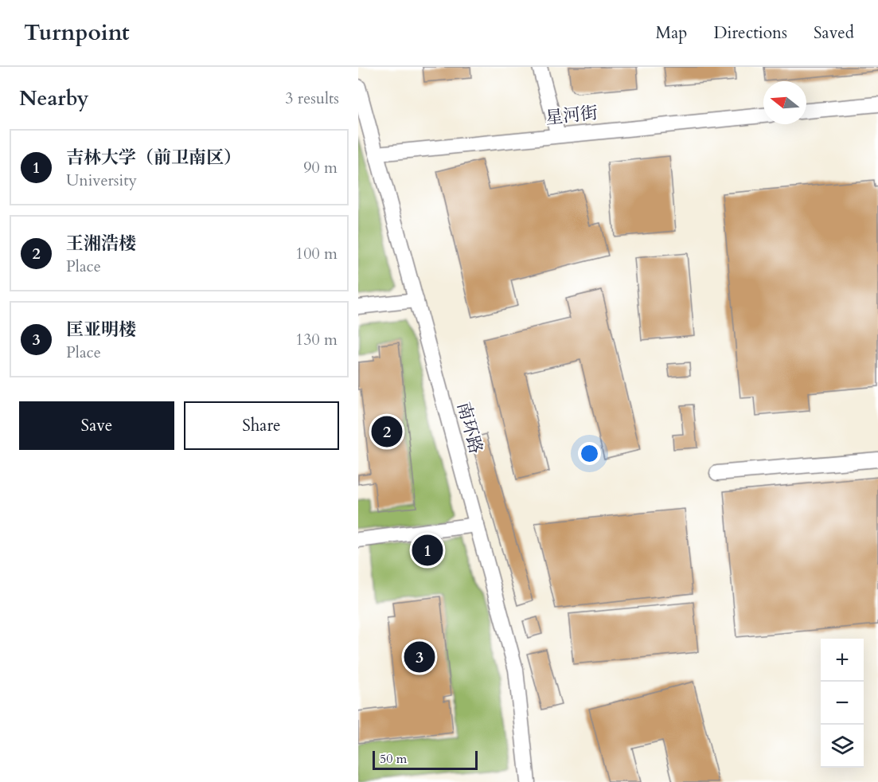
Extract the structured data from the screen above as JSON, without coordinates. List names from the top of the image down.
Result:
{
  "streets": {
    "street": ["星河街", "南环路"]
  },
  "crossings": [
    ["星河街", "南环路"]
  ],
  "scale_bar": "50 m",
  "north": "left",
  "page": {
    "header": "Turnpoint",
    "nav": ["Map", "Directions", "Saved"],
    "heading": ["Nearby", "3 results"],
    "list": [
      {
        "mark": "1",
        "name": "吉林大学（前卫南区）",
        "note": "University",
        "value": "90 m"
      },
      {
        "mark": "2",
        "name": "王湘浩楼",
        "note": "Place",
        "value": "100 m"
      },
      {
        "mark": "3",
        "name": "匡亚明楼",
        "note": "Place",
        "value": "130 m"
      }
    ],
    "buttons": ["Save", "Share"],
    "pins": ["2", "1", "3"],
    "map_buttons": ["+", "−"],
    "scale": "50 m"
  }
}
